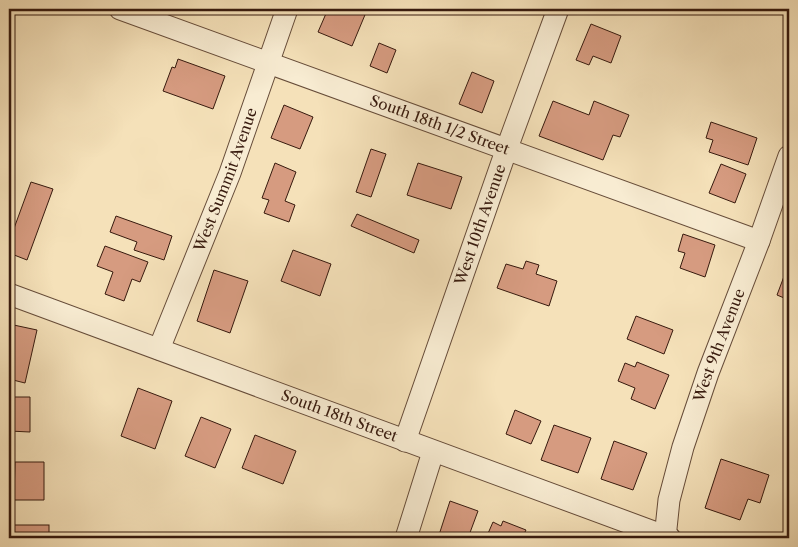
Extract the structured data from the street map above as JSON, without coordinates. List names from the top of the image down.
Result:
{
  "streets": {
    "street": [
      "South 18th 1/2 Street",
      "West Summit Avenue",
      "West 10th Avenue",
      "West 9th Avenue",
      "South 18th Street"
    ]
  },
  "crossings": [
    ["South 18th 1/2 Street", "West Summit Avenue"],
    ["South 18th 1/2 Street", "West 10th Avenue"],
    ["South 18th 1/2 Street", "West 9th Avenue"],
    ["West Summit Avenue", "South 18th Street"],
    ["West 10th Avenue", "South 18th Street"],
    ["West 9th Avenue", "South 18th Street"]
  ]
}
